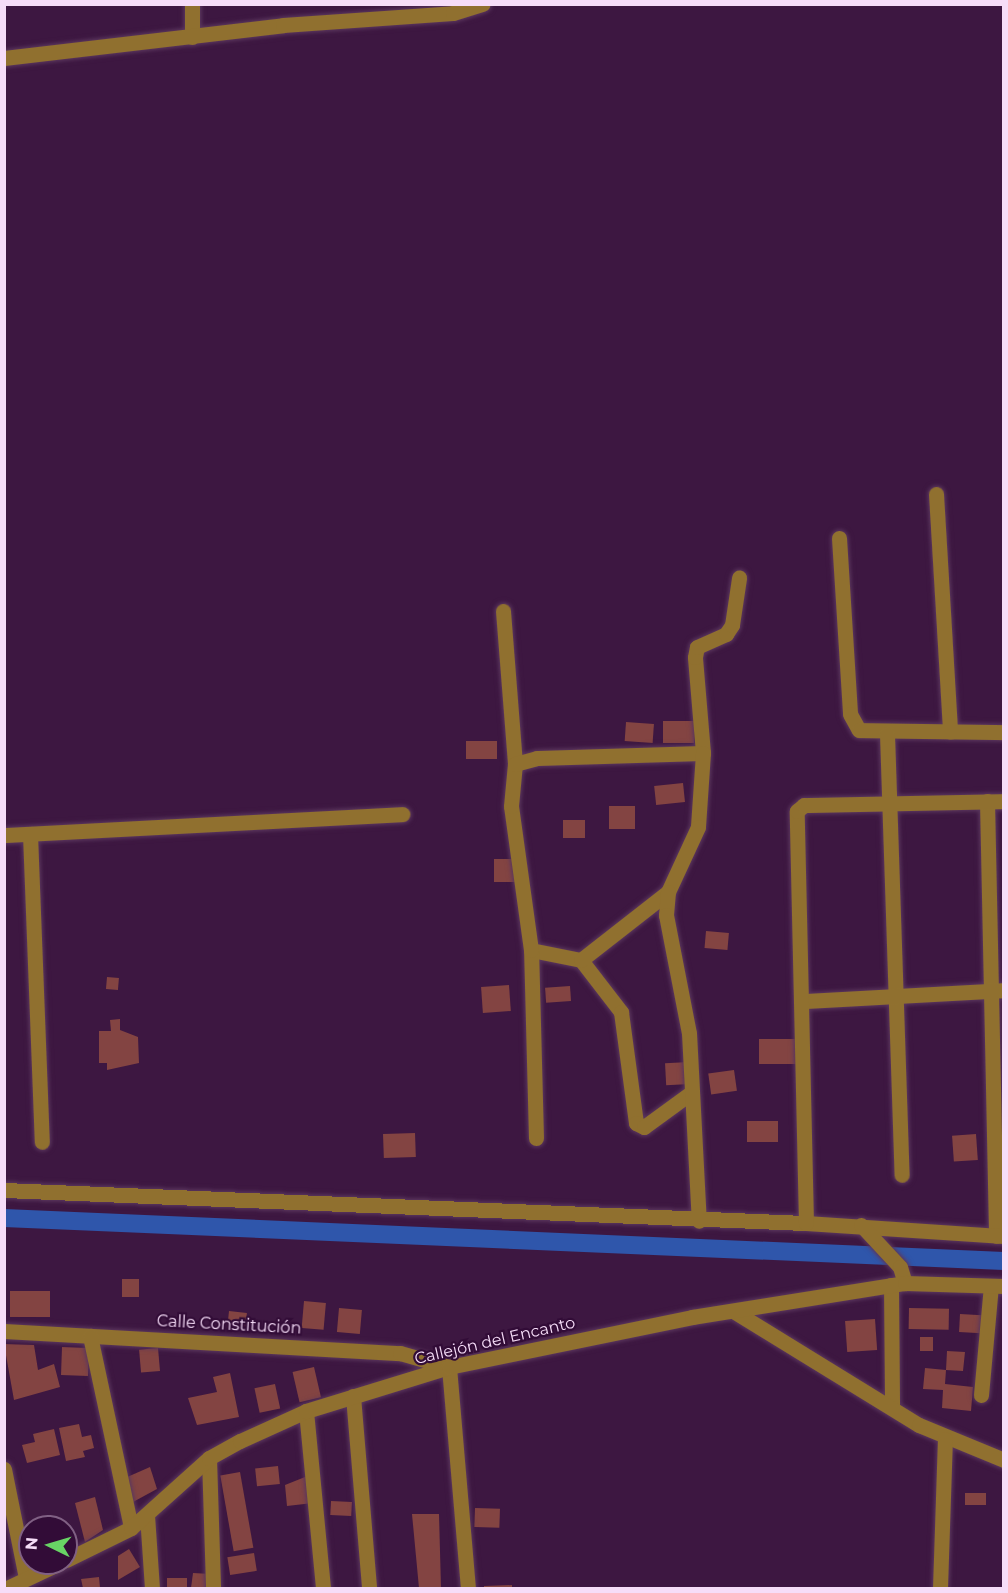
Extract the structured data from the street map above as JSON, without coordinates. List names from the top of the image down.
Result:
{
  "streets": {
    "street": ["Calle Constitución", "Callejón del Encanto"]
  },
  "crossings": [
    ["Calle Constitución", "Callejón del Encanto"]
  ],
  "north": "left"
}
